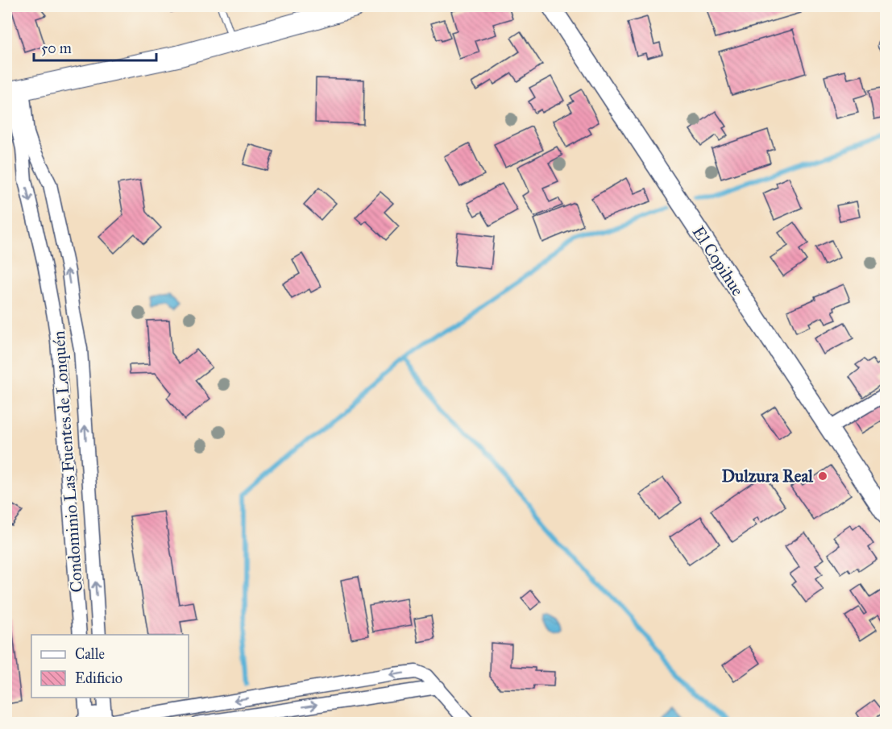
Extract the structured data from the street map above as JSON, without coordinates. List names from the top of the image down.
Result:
{
  "streets": {
    "main road": ["El Copihue"],
    "street": ["Condominio Las Fuentes de Lonquén"]
  },
  "places": ["Dulzura Real"],
  "legend": ["Calle", "Edificio"],
  "scale_bar": "50 m"
}
